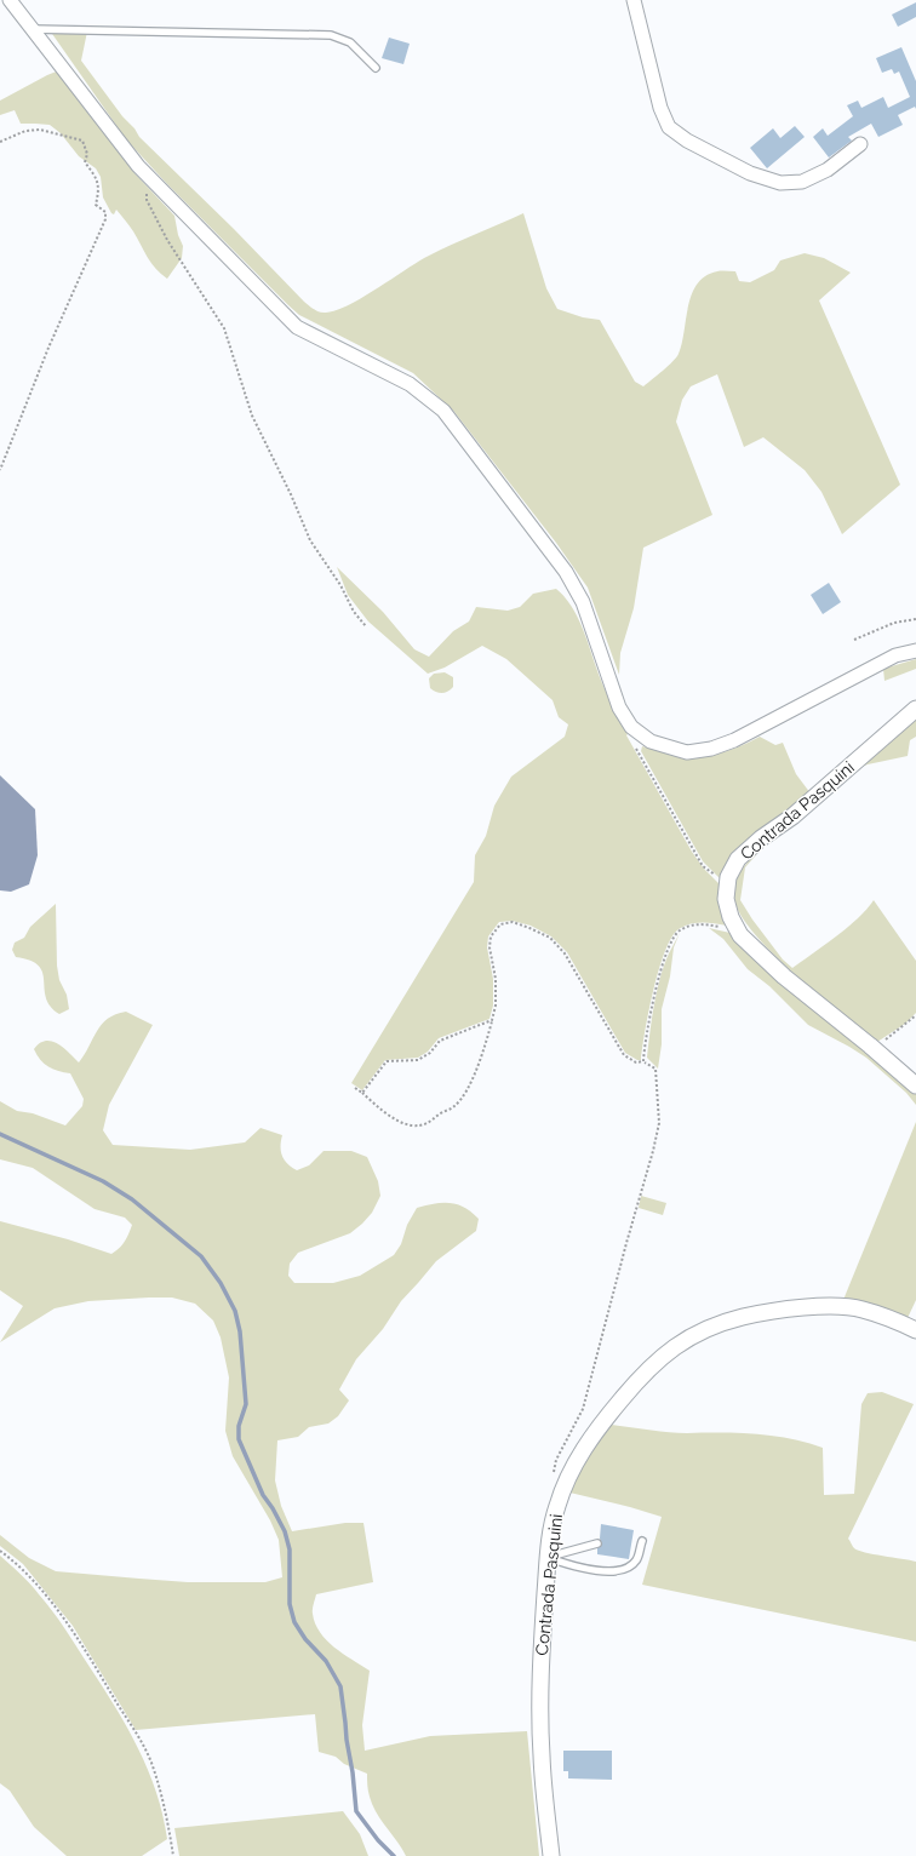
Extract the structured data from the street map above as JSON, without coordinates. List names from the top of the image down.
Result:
{
  "streets": {
    "street": ["Contrada Pasquini"]
  }
}
